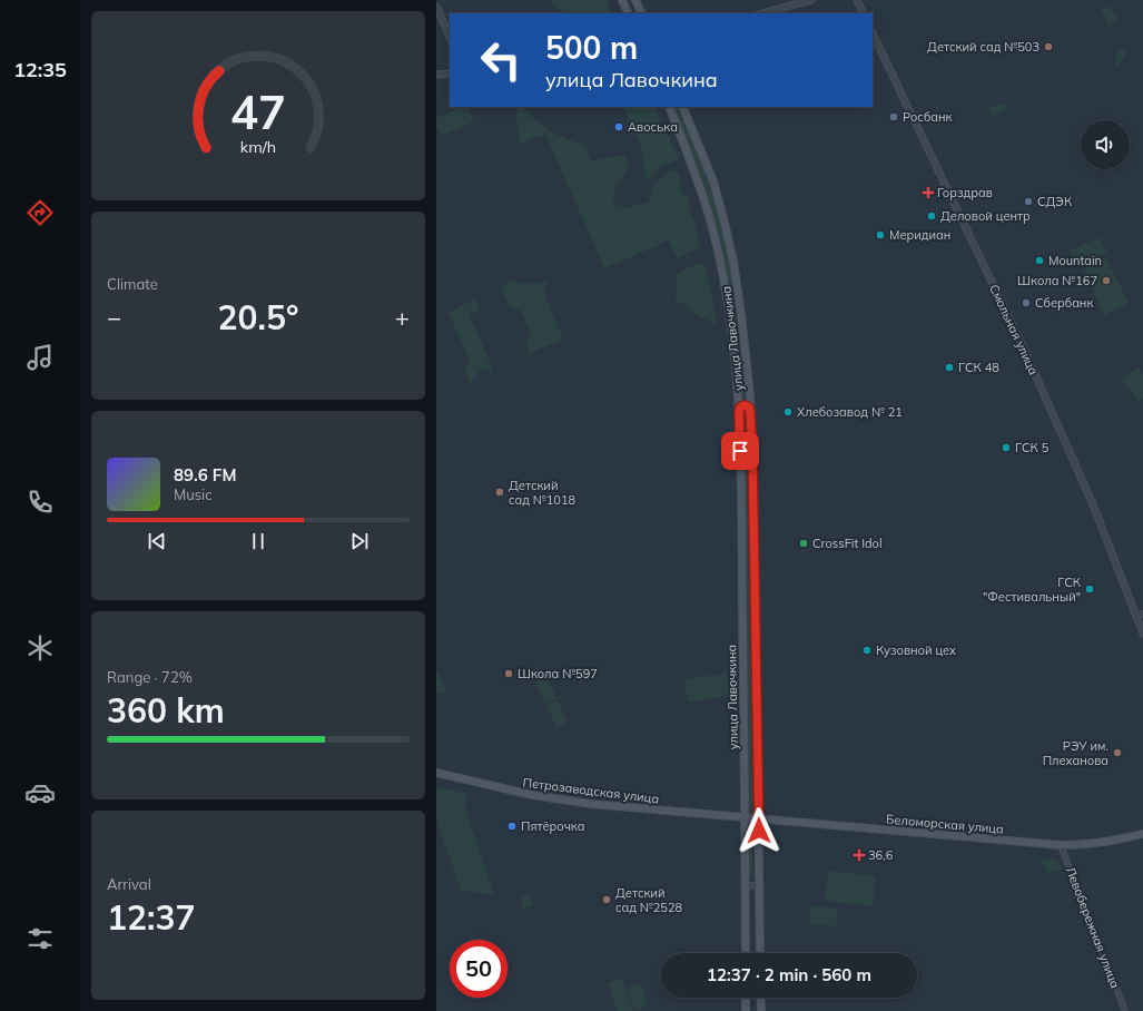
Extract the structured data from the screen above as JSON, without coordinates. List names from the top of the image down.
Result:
{
  "streets": {
    "main road": ["улица Лавочкина", "Петрозаводская улица", "Беломорская улица"],
    "street": ["Смольная улица", "Левобережная улица"]
  },
  "crossings": [
    ["улица Лавочкина", "Петрозаводская улица"],
    ["улица Лавочкина", "Беломорская улица"],
    ["Петрозаводская улица", "Беломорская улица"],
    ["Беломорская улица", "Левобережная улица"]
  ],
  "places": {
    "other": [
      "Детский сад №503",
      "Росбанк",
      "Авоська",
      "СДЭК",
      "Деловой центр",
      "Меридиан",
      "Mountain",
      "Школа №167",
      "Сбербанк",
      "ГСК 48",
      "Хлебозавод № 21",
      "ГСК 5",
      "Детский сад №1018",
      "CrossFit Idol",
      "ГСК \"Фестивальный\"",
      "Кузовной цех",
      "Школа №597",
      "РЭУ им. Плеханова",
      "Пятёрочка",
      "Детский сад №2528"
    ],
    "health": ["Горздрав", "36,6"]
  },
  "page": {
    "tabs": "12:35",
    "turn": ["500 m", "улица Лавочкина"],
    "tile": [
      "Climate",
      ["Range · 72%", "360 km"],
      ["Arrival", "12:37"]
    ],
    "heat": ["−", "20.5°", "+"],
    "song": ["89.6 FM", "Music"],
    "limit": "50",
    "trip": "12:37 · 2 min · 560 m",
    "gauge": ["47", "km/h"]
  }
}
